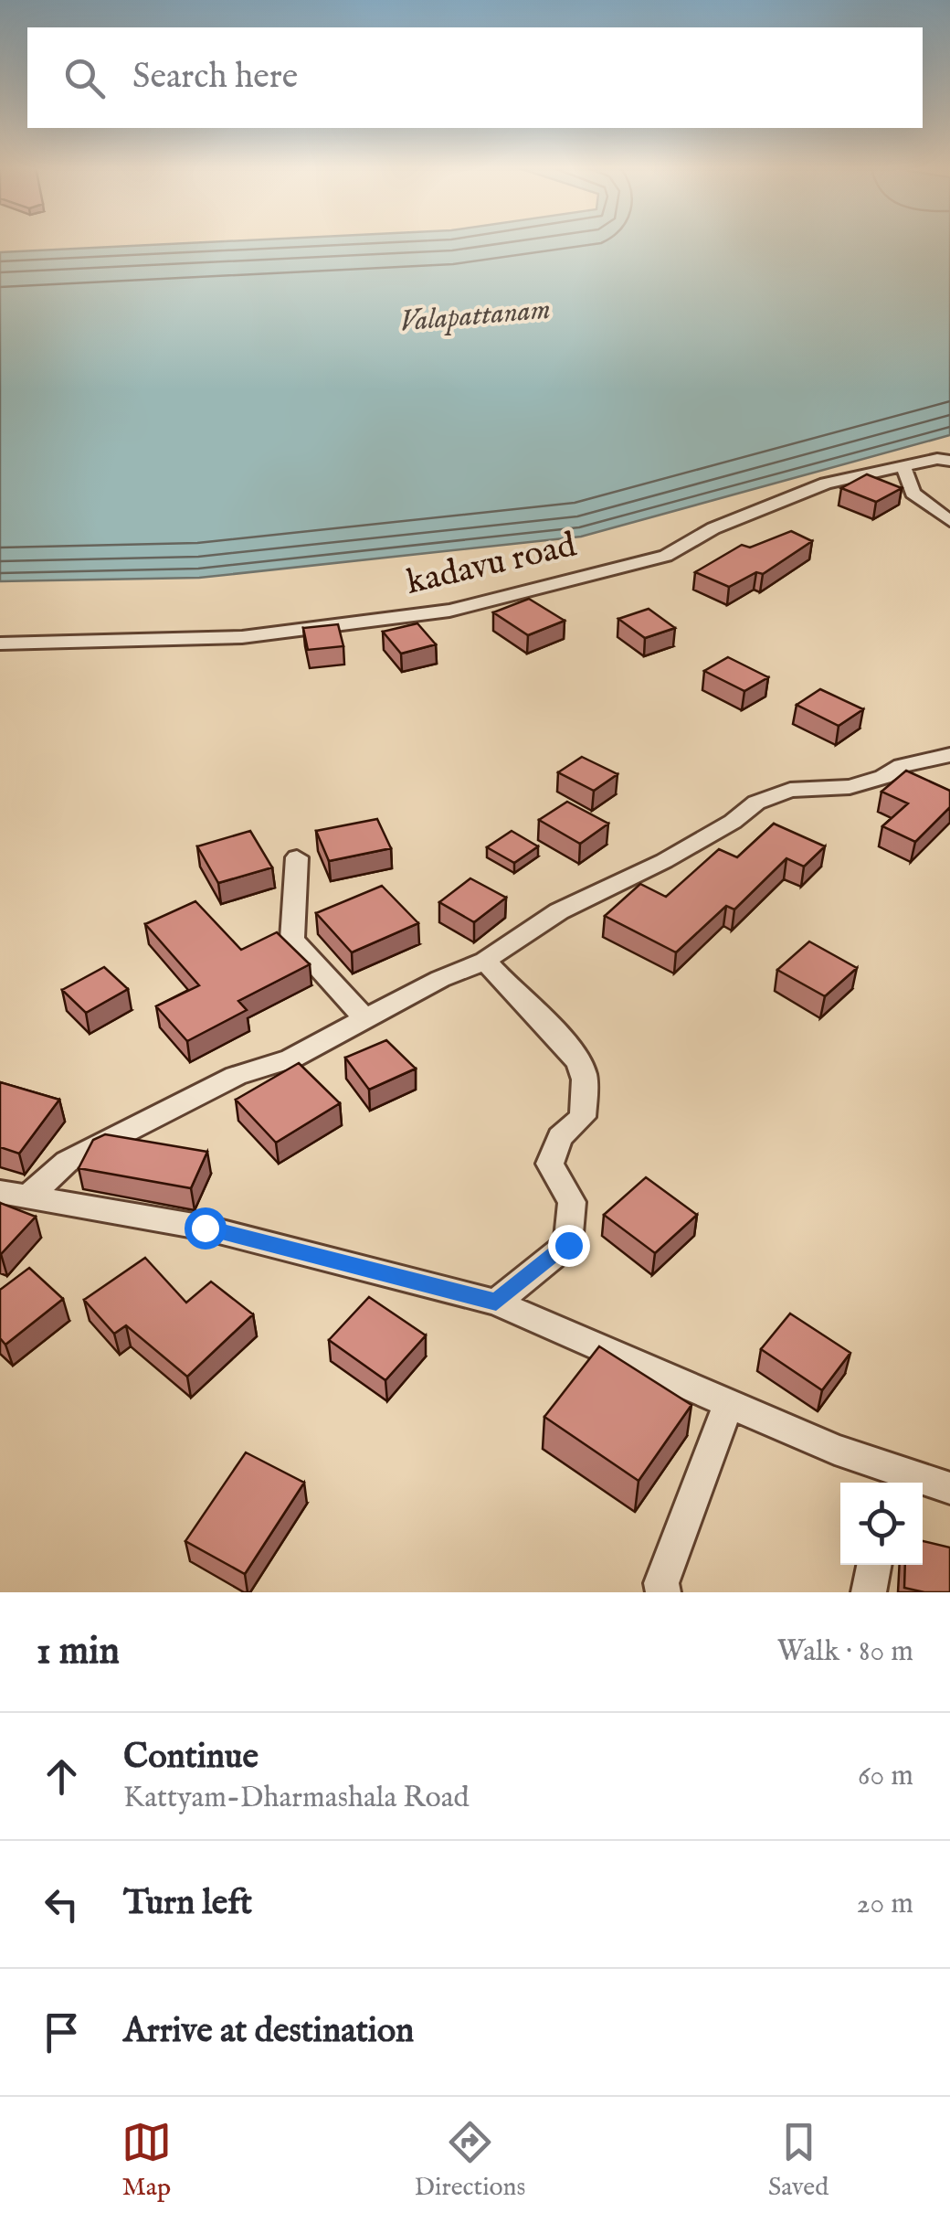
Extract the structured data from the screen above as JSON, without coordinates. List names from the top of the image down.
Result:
{
  "streets": {
    "street": ["kadavu road"]
  },
  "water": ["Valapattanam"],
  "page": {
    "search": "Search here",
    "heading": ["1 min", "Walk · 80 m"],
    "list": [
      ["Continue", "Kattyam-Dharmashala Road", "60 m"],
      ["Turn left", "20 m"],
      "Arrive at destination"
    ],
    "nav": ["Map", "Directions", "Saved"]
  }
}
